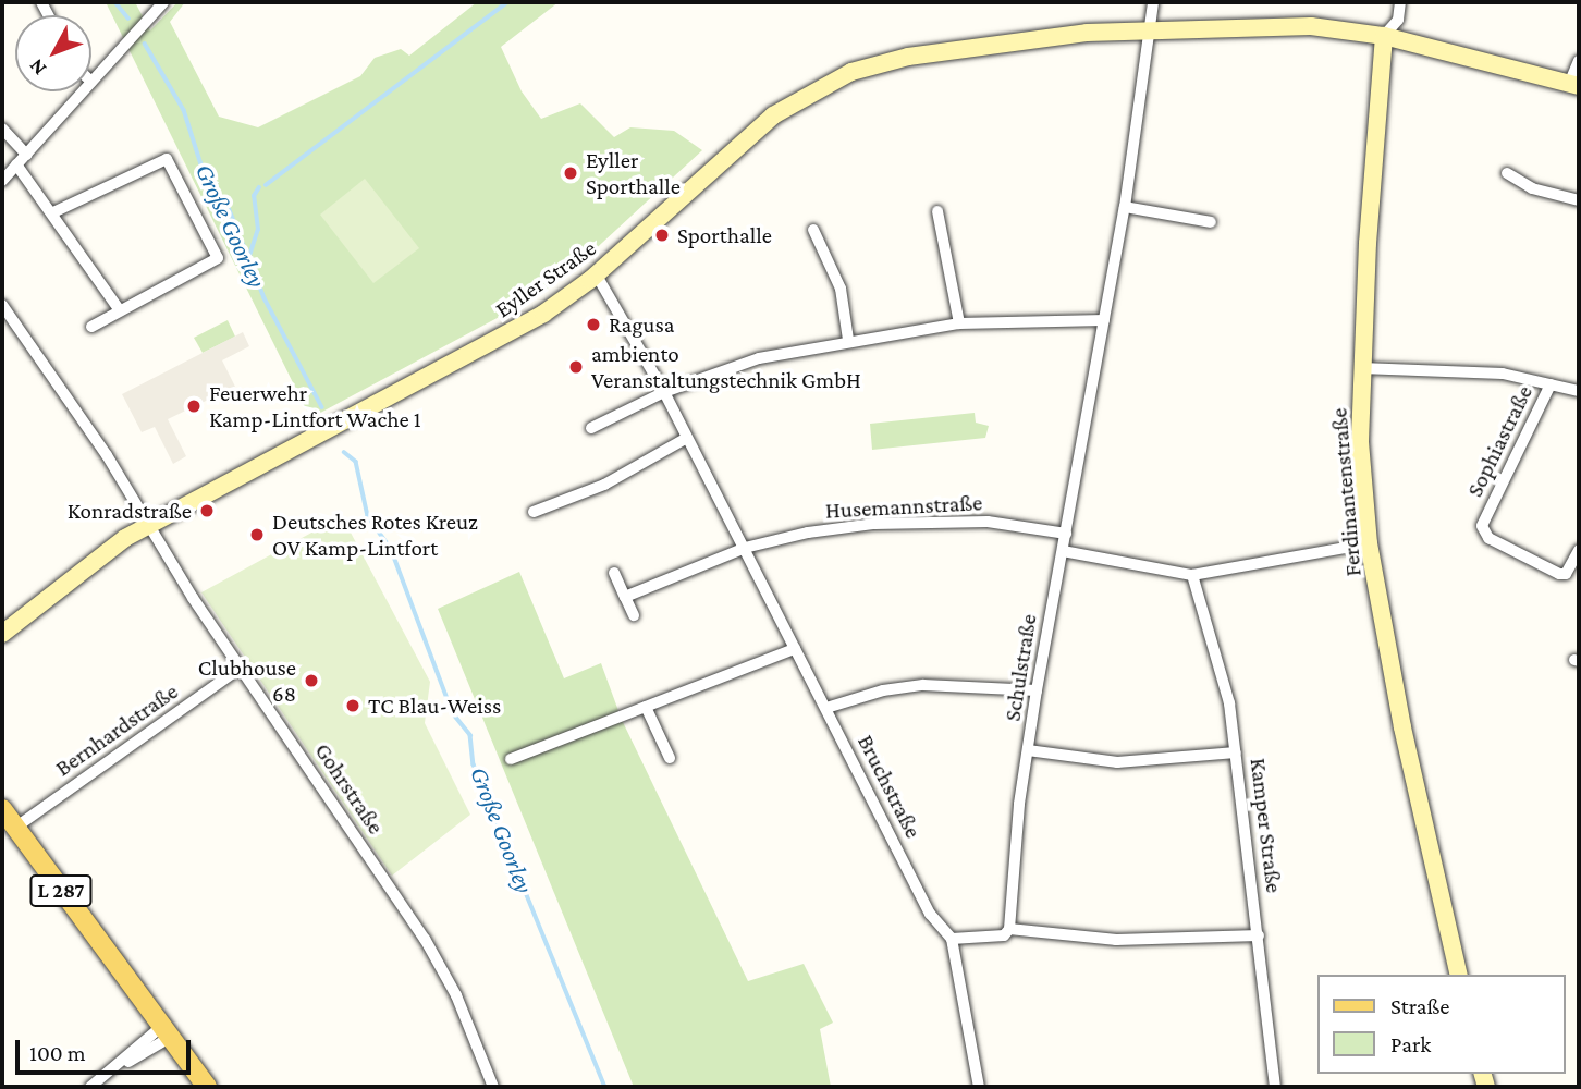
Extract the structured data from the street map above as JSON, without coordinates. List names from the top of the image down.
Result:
{
  "streets": {
    "main road": ["Eyller Straße", "Ferdinantenstraße", "L 287"],
    "street": [
      "Sophiastraße",
      "Husemannstraße",
      "Schulstraße",
      "Bernhardstraße",
      "Bruchstraße",
      "Gohrstraße",
      "Kamper Straße"
    ]
  },
  "crossings": [
    ["Eyller Straße", "Ferdinantenstraße"],
    ["Eyller Straße", "Schulstraße"],
    ["Eyller Straße", "Bruchstraße"],
    ["Eyller Straße", "Gohrstraße"],
    ["Husemannstraße", "Schulstraße"],
    ["Husemannstraße", "Bruchstraße"],
    ["Bernhardstraße", "Gohrstraße"],
    ["Bernhardstraße", "L 287"]
  ],
  "water": ["Große Goorley"],
  "places": [
    "Eyller Sporthalle",
    "Sporthalle",
    "Ragusa",
    "ambiento Veranstaltungstechnik GmbH",
    "Feuerwehr Kamp-Lintfort Wache 1",
    "Konradstraße",
    "Deutsches Rotes Kreuz OV Kamp-Lintfort",
    "Clubhouse 68",
    "TC Blau-Weiss"
  ],
  "legend": ["Straße", "Park"],
  "scale_bar": "100 m",
  "north": "bottom left"
}
